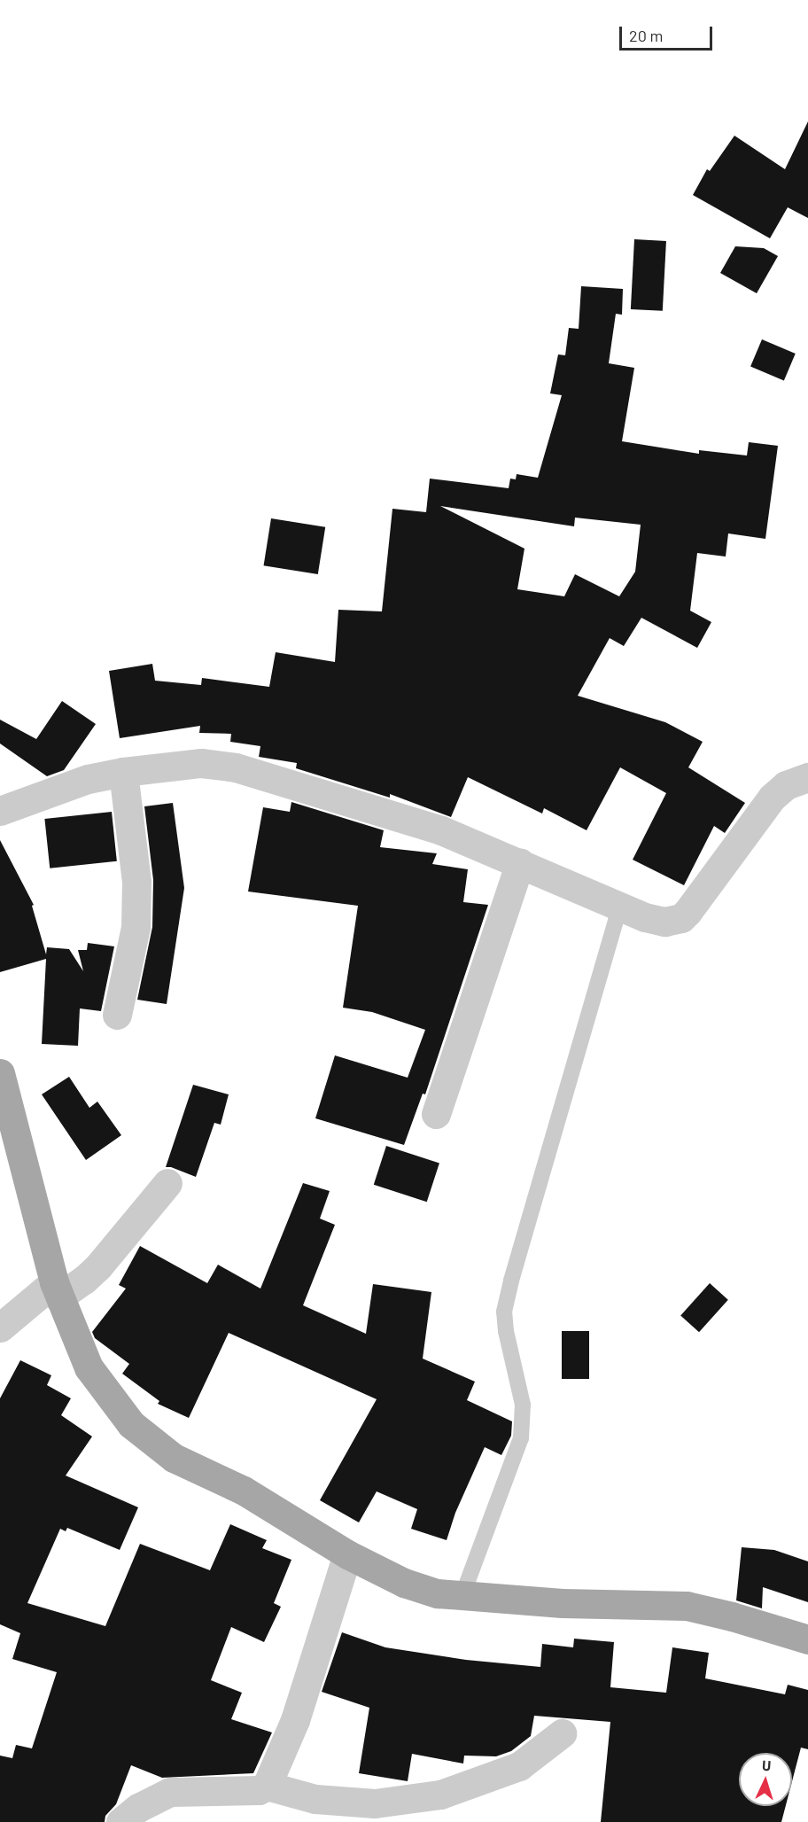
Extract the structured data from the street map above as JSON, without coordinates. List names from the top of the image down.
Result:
{
  "scale_bar": "20 m",
  "north": "top"
}
